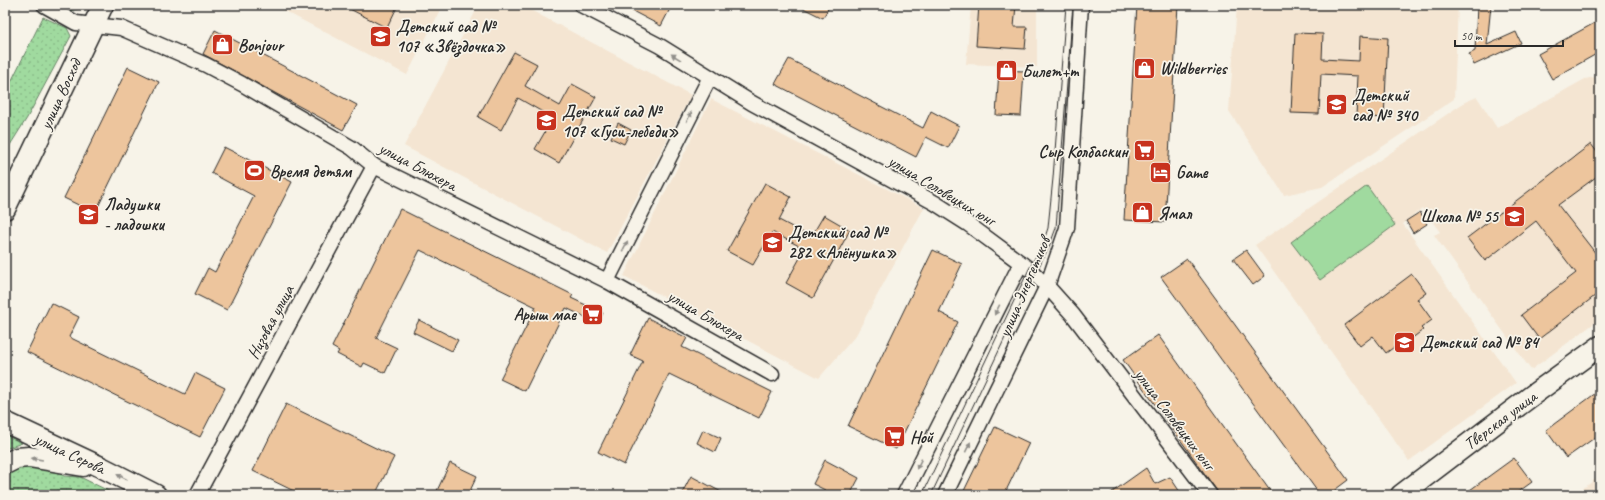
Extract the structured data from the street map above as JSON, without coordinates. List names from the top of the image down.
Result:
{
  "streets": {
    "street": [
      "улица Восход",
      "улица Блюхера",
      "улица Соловецких юнг",
      "улица Энергетиков",
      "Низовая улица",
      "Тверская улица",
      "улица Серова"
    ]
  },
  "crossings": [
    ["улица Восход", "улица Блюхера"],
    ["улица Блюхера", "Низовая улица"],
    ["улица Соловецких юнг", "улица Энергетиков"]
  ],
  "one_way": ["улица Серова"],
  "places": {
    "school or university": [
      "Детский сад № 107 «Звёздочка»",
      "Детский сад № 340",
      "Детский сад № 107 «Гуси-лебеди»",
      "Ладушки - ладошки",
      "Школа № 55",
      "Детский сад № 282 «Алёнушка»",
      "Детский сад № 84"
    ],
    "shop": [
      "Bonjour",
      "Wildberries",
      "Билет+т",
      "Ямал"
    ],
    "supermarket": ["Сыр Колбаскин", "Арыш мае", "Ной"],
    "sports": ["Время детям"],
    "hotel": ["Game"]
  },
  "scale_bar": "50 m"
}
